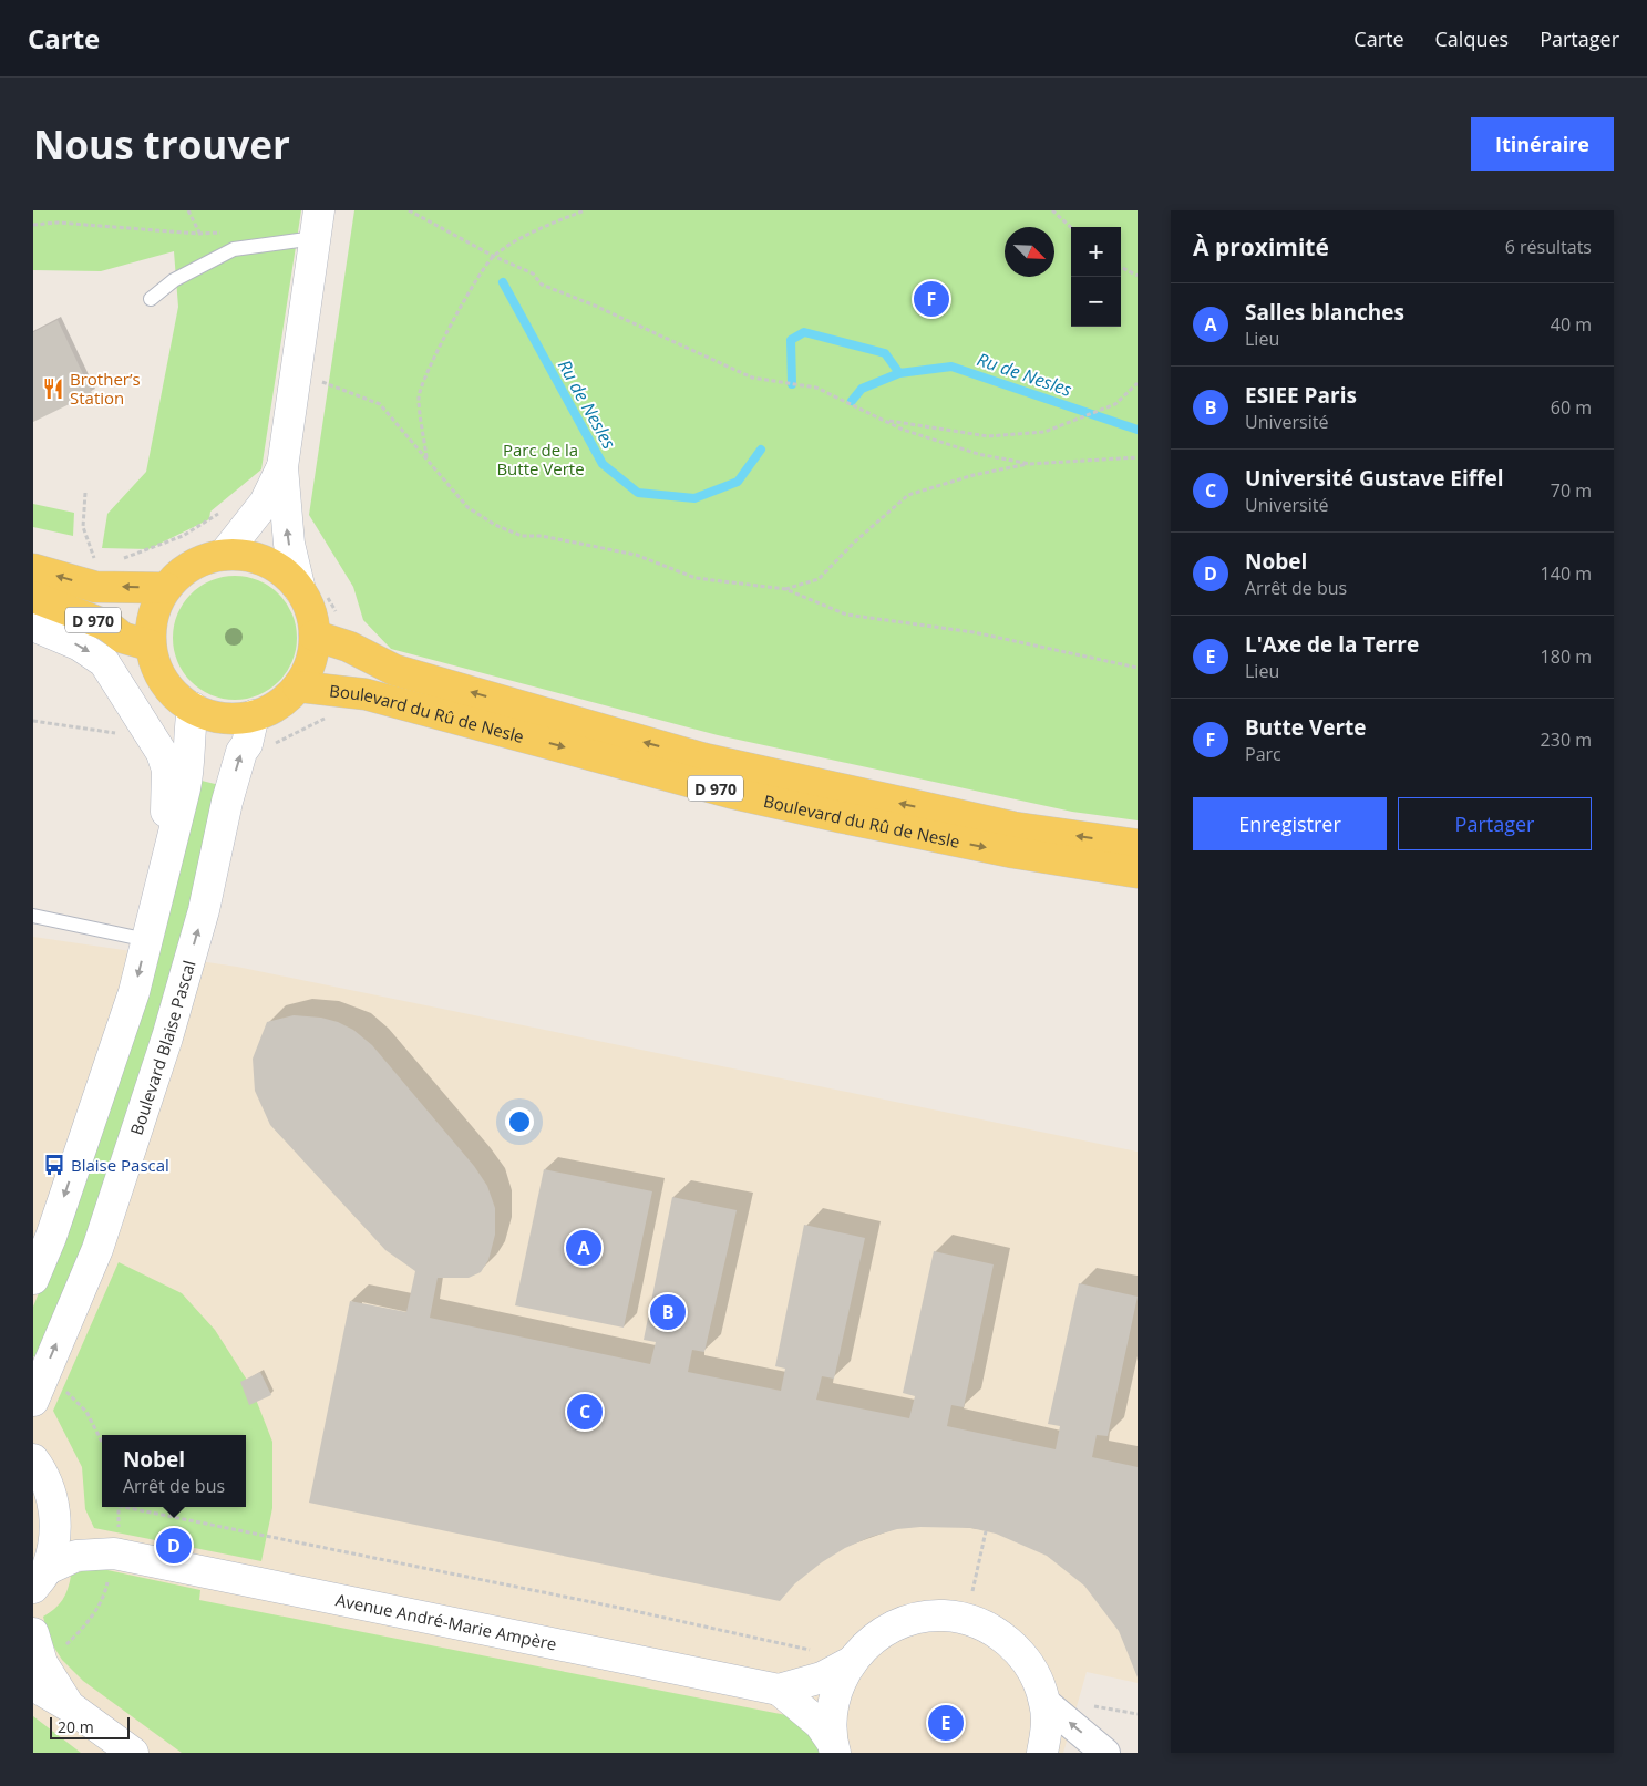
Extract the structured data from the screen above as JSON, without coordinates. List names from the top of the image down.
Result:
{
  "streets": {
    "main road": ["D 970", "Boulevard du Rû de Nesle"],
    "street": ["Boulevard Blaise Pascal", "Avenue André-Marie Ampère"]
  },
  "crossings": [
    ["D 970", "Boulevard du Rû de Nesle"],
    ["D 970", "Boulevard Blaise Pascal"],
    ["Boulevard du Rû de Nesle", "Boulevard Blaise Pascal"]
  ],
  "water": ["Ru de Nesles"],
  "parks": ["Parc de la Butte Verte"],
  "places": {
    "restaurant": ["Brother’s Station"],
    "bus stop": ["Blaise Pascal"]
  },
  "scale_bar": "20 m",
  "north": "bottom right",
  "page": {
    "header": "Carte",
    "nav": ["Carte", "Calques", "Partager"],
    "buttons": [
      "Itinéraire",
      ["Enregistrer", "Partager"]
    ],
    "title": "Nous trouver",
    "heading": ["À proximité", "6 résultats"],
    "map_buttons": ["+", "−"],
    "pins": [
      "F",
      "A",
      "B",
      "C",
      "D",
      "E"
    ],
    "list": [
      {
        "mark": "A",
        "name": "Salles blanches",
        "note": "Lieu",
        "value": "40 m"
      },
      {
        "mark": "B",
        "name": "ESIEE Paris",
        "note": "Université",
        "value": "60 m"
      },
      {
        "mark": "C",
        "name": "Université Gustave Eiffel",
        "note": "Université",
        "value": "70 m"
      },
      {
        "mark": "D",
        "name": "Nobel",
        "note": "Arrêt de bus",
        "value": "140 m"
      },
      {
        "mark": "E",
        "name": "L'Axe de la Terre",
        "note": "Lieu",
        "value": "180 m"
      },
      {
        "mark": "F",
        "name": "Butte Verte",
        "note": "Parc",
        "value": "230 m"
      }
    ],
    "popup": ["Nobel", "Arrêt de bus"],
    "scale": "20 m"
  }
}
